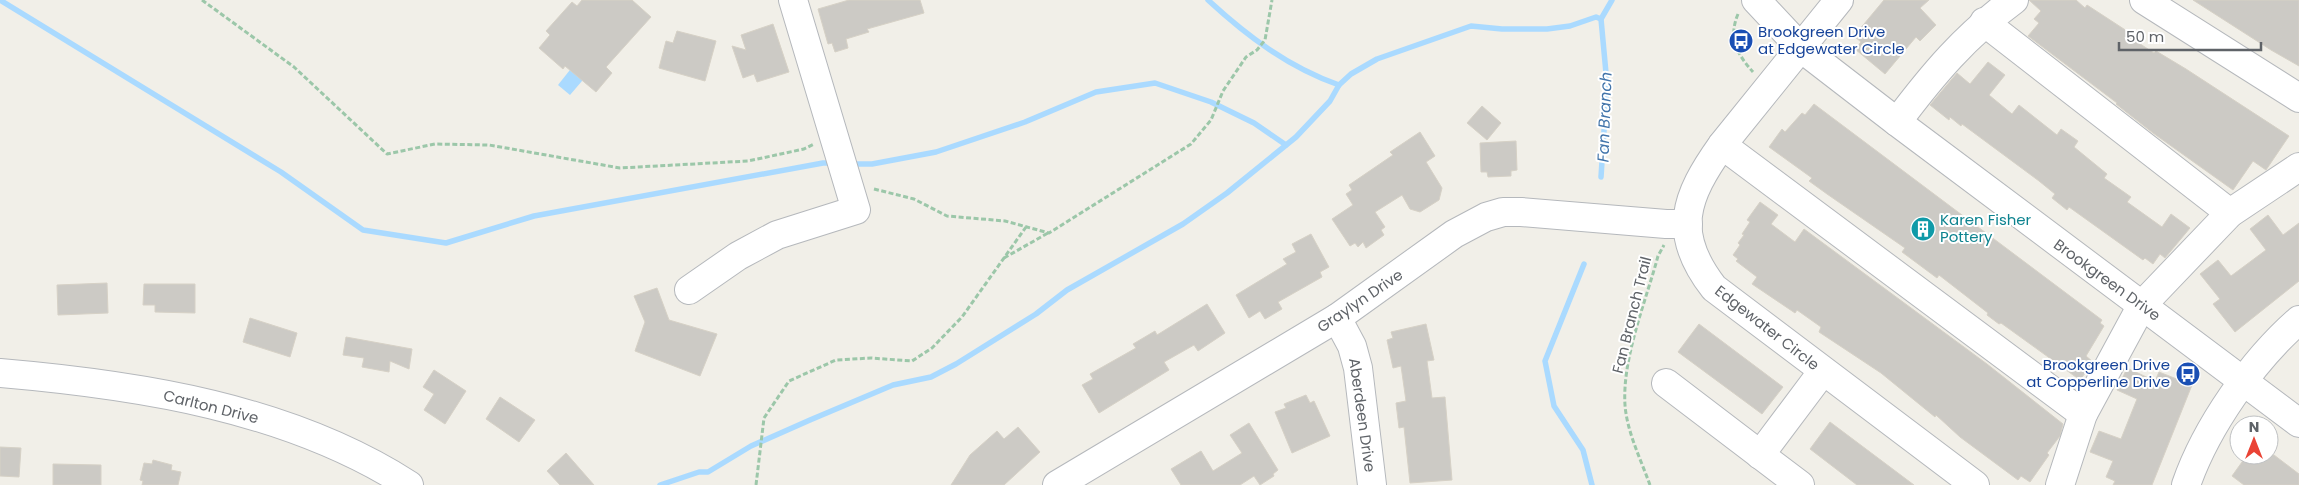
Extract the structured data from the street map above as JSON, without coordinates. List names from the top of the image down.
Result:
{
  "streets": {
    "street": [
      "Brookgreen Drive",
      "Graylyn Drive",
      "Edgewater Circle",
      "Carlton Drive",
      "Aberdeen Drive"
    ],
    "path": ["Fan Branch Trail"]
  },
  "crossings": [
    ["Brookgreen Drive", "Edgewater Circle"],
    ["Graylyn Drive", "Edgewater Circle"],
    ["Graylyn Drive", "Aberdeen Drive"]
  ],
  "water": ["Fan Branch"],
  "places": {
    "bus stop": ["Brookgreen Drive at Edgewater Circle", "Brookgreen Drive at Copperline Drive"],
    "building": ["Karen Fisher Pottery"]
  },
  "scale_bar": "50 m",
  "north": "top"
}
